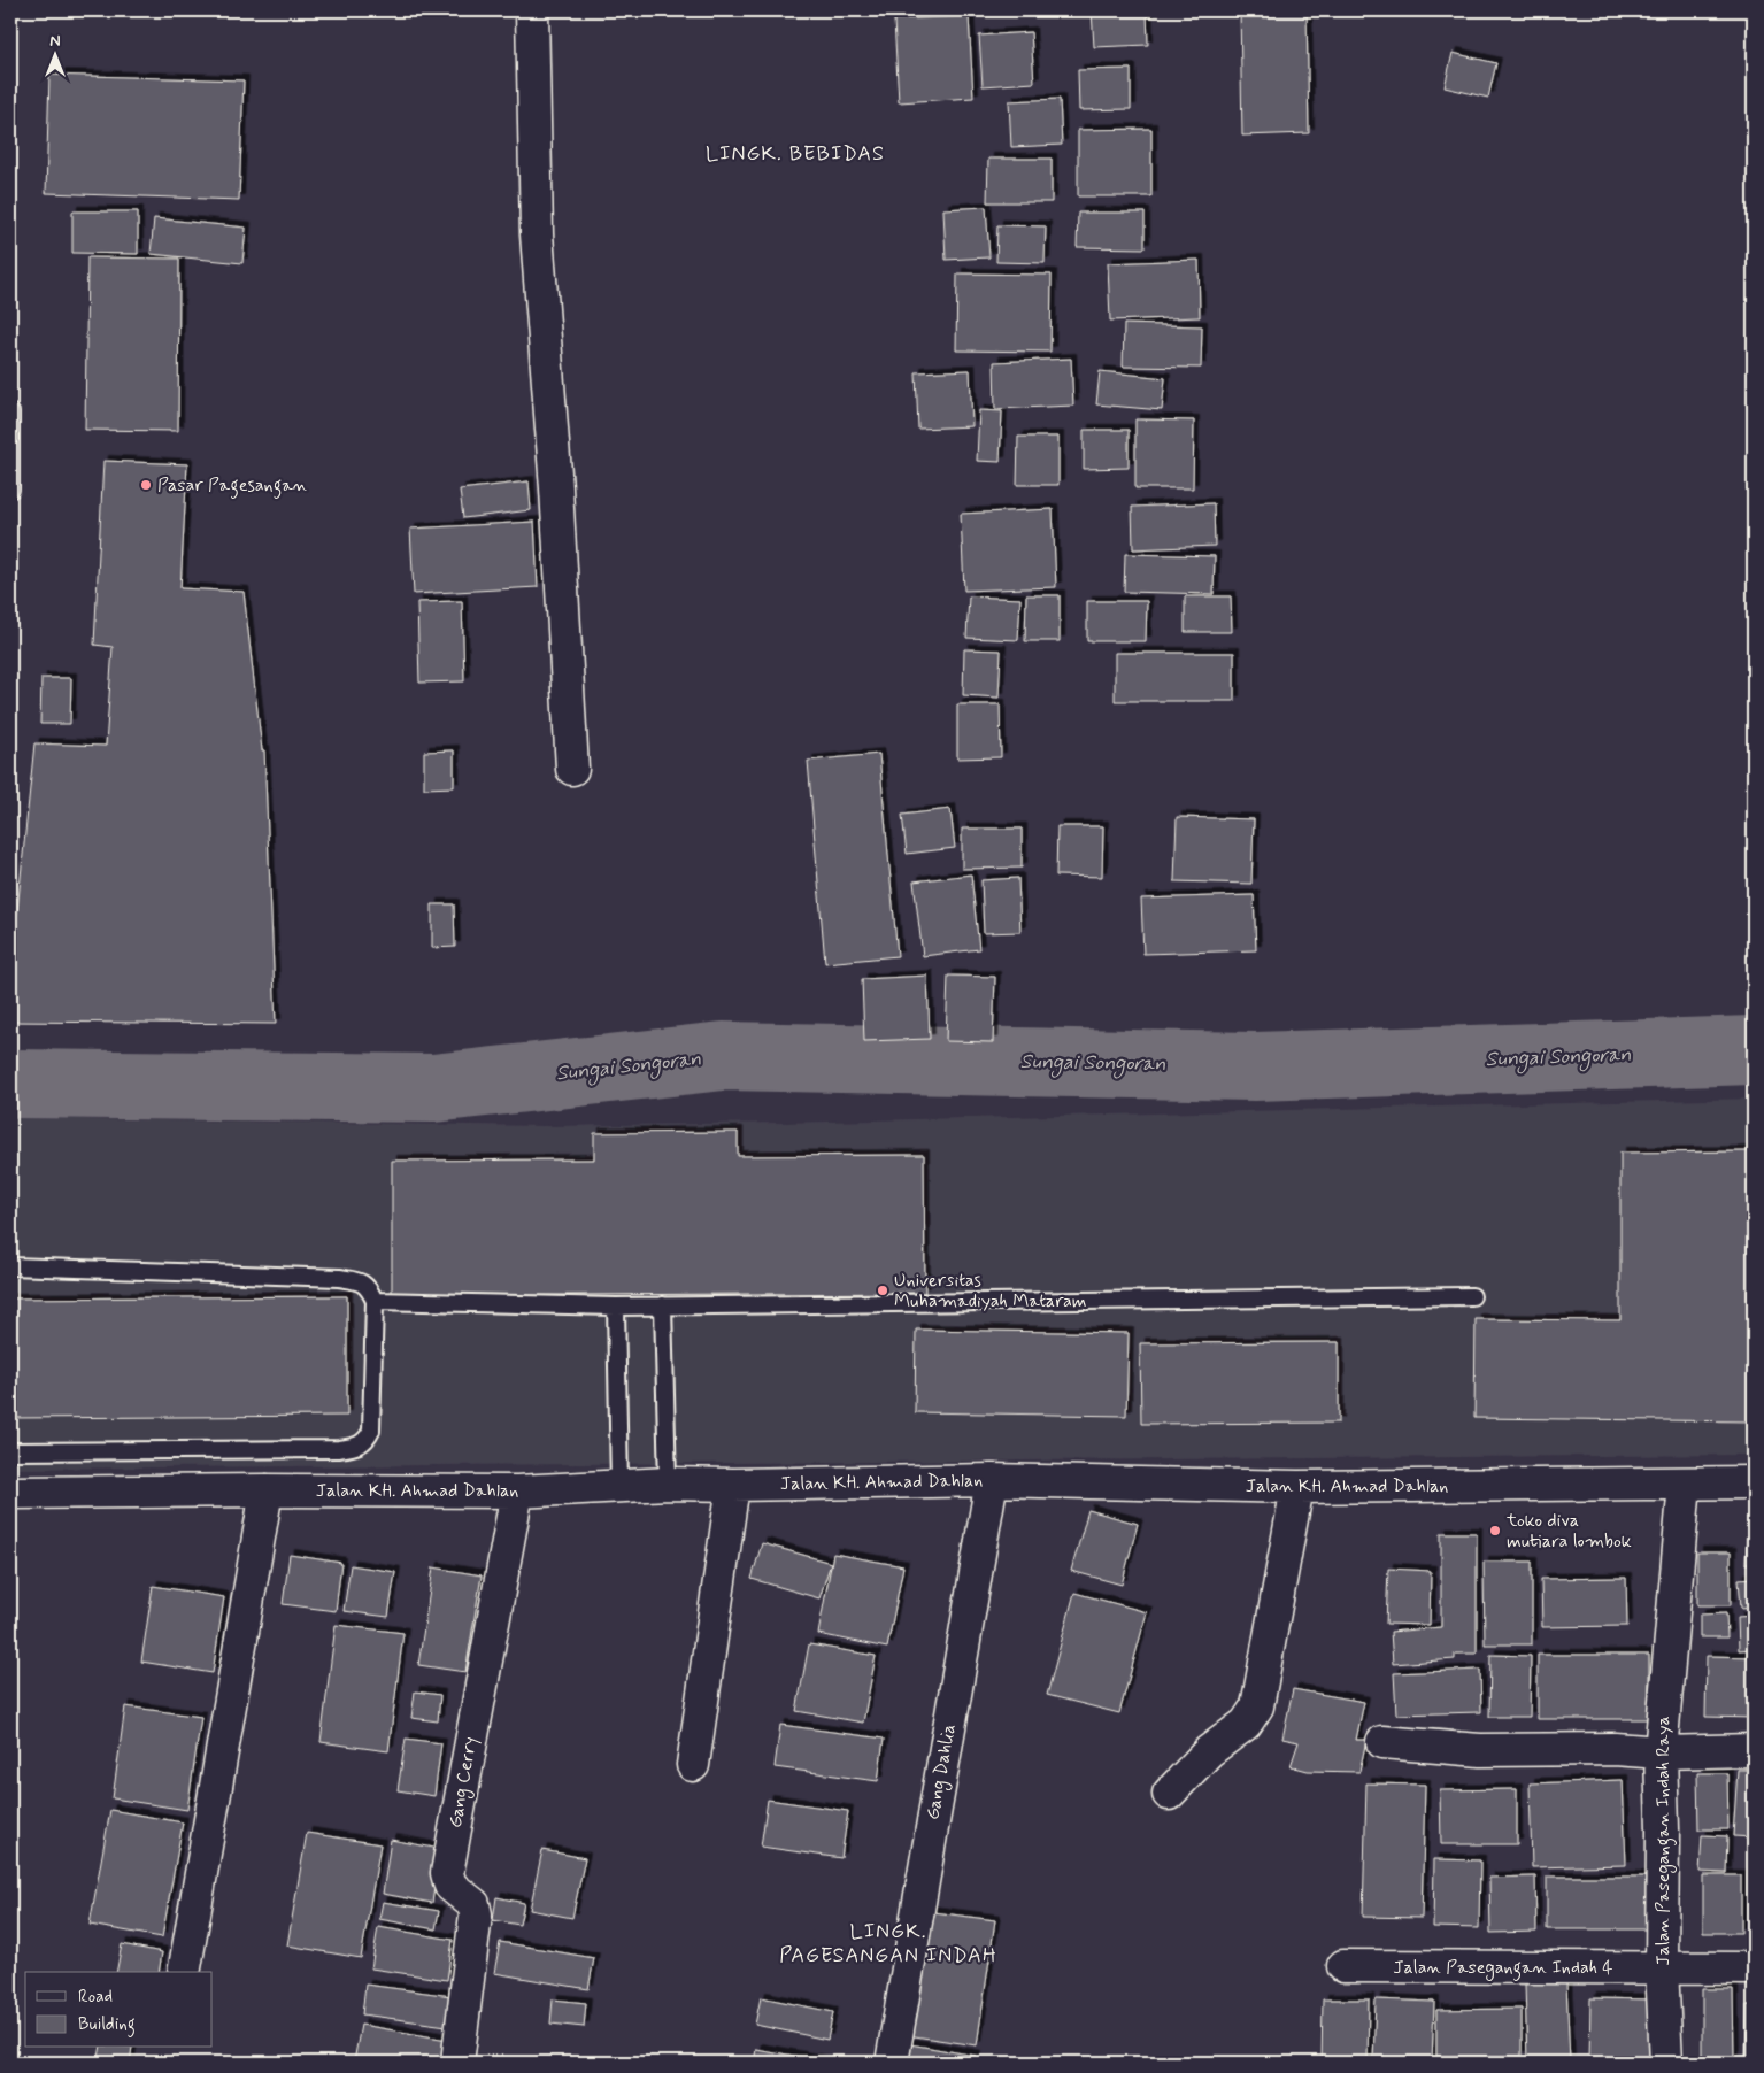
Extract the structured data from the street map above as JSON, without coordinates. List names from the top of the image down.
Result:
{
  "streets": {
    "street": [
      "Jalan KH. Ahmad Dahlan",
      "Gang Dahlia",
      "Gang Cerry",
      "Jalan Pasegangan Indah Raya",
      "Jalan Pasegangan Indah 4"
    ]
  },
  "crossings": [
    ["Jalan KH. Ahmad Dahlan", "Gang Dahlia"],
    ["Jalan KH. Ahmad Dahlan", "Gang Cerry"],
    ["Jalan KH. Ahmad Dahlan", "Jalan Pasegangan Indah Raya"],
    ["Jalan Pasegangan Indah Raya", "Jalan Pasegangan Indah 4"]
  ],
  "districts": ["LINGK. BEBIDAS", "LINGK. PAGESANGAN INDAH"],
  "water": ["Sungai Songoran"],
  "places": ["Pasar Pagesangan", "Universitas Muhamadiyah Mataram", "toko diva mutiara lombok"],
  "legend": ["Road", "Building"],
  "north": "top"
}
